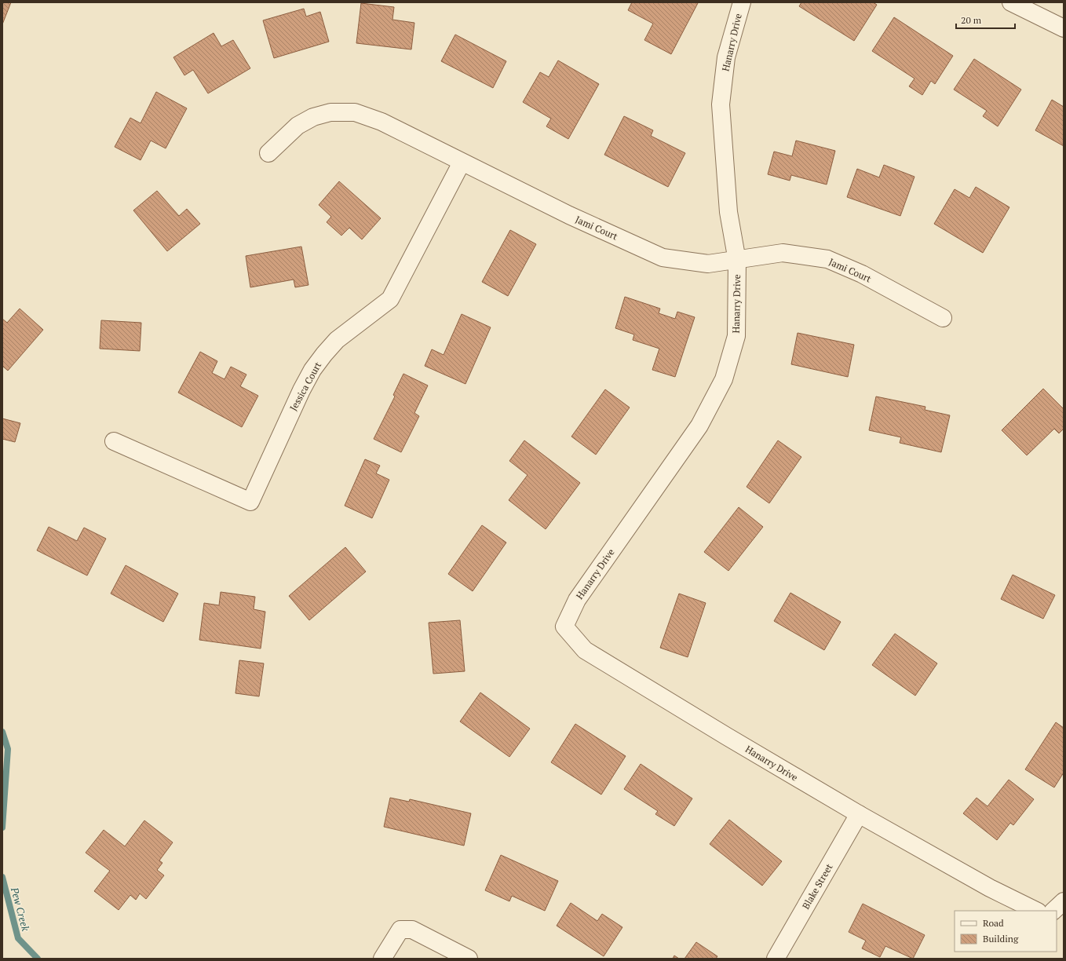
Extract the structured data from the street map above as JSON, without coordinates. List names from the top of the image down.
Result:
{
  "streets": {
    "street": [
      "Hanarry Drive",
      "Jami Court",
      "Jessica Court",
      "Blake Street"
    ]
  },
  "crossings": [
    ["Hanarry Drive", "Jami Court"],
    ["Hanarry Drive", "Blake Street"],
    ["Jami Court", "Jessica Court"]
  ],
  "water": ["Pew Creek"],
  "legend": ["Road", "Building"],
  "scale_bar": "20 m"
}
